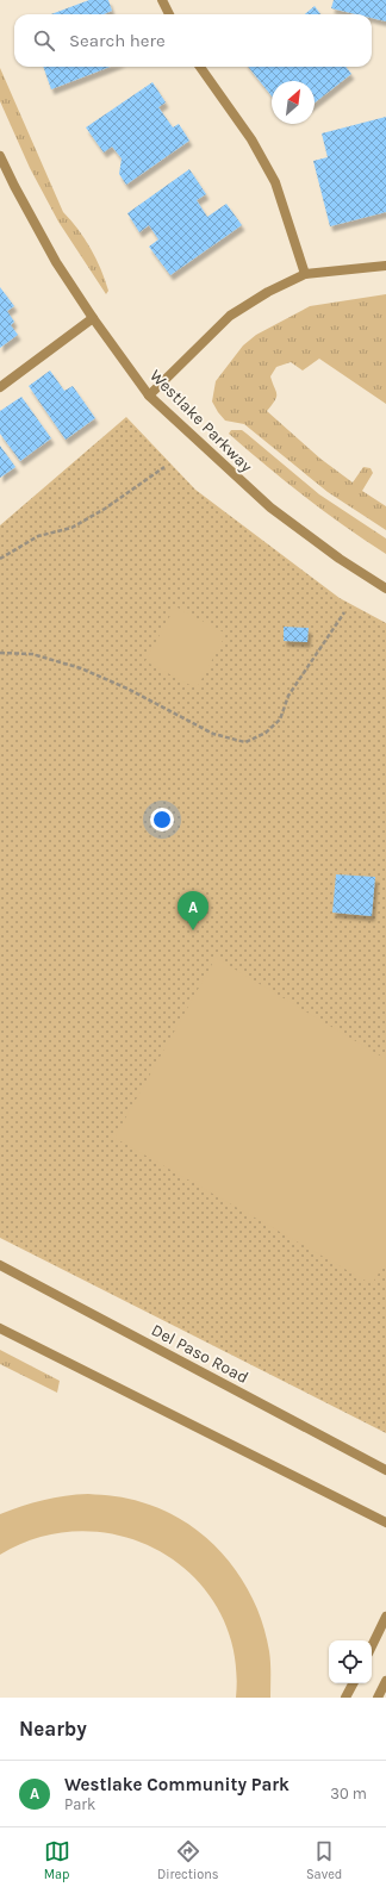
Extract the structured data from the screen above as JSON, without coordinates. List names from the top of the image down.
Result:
{
  "streets": {
    "street": ["Westlake Parkway", "Del Paso Road"]
  },
  "north": "top right",
  "page": {
    "search": "Search here",
    "pins": "A",
    "heading": "Nearby",
    "list": [
      {
        "mark": "A",
        "name": "Westlake Community Park",
        "note": "Park",
        "value": "30 m"
      }
    ],
    "nav": ["Map", "Directions", "Saved"]
  }
}
